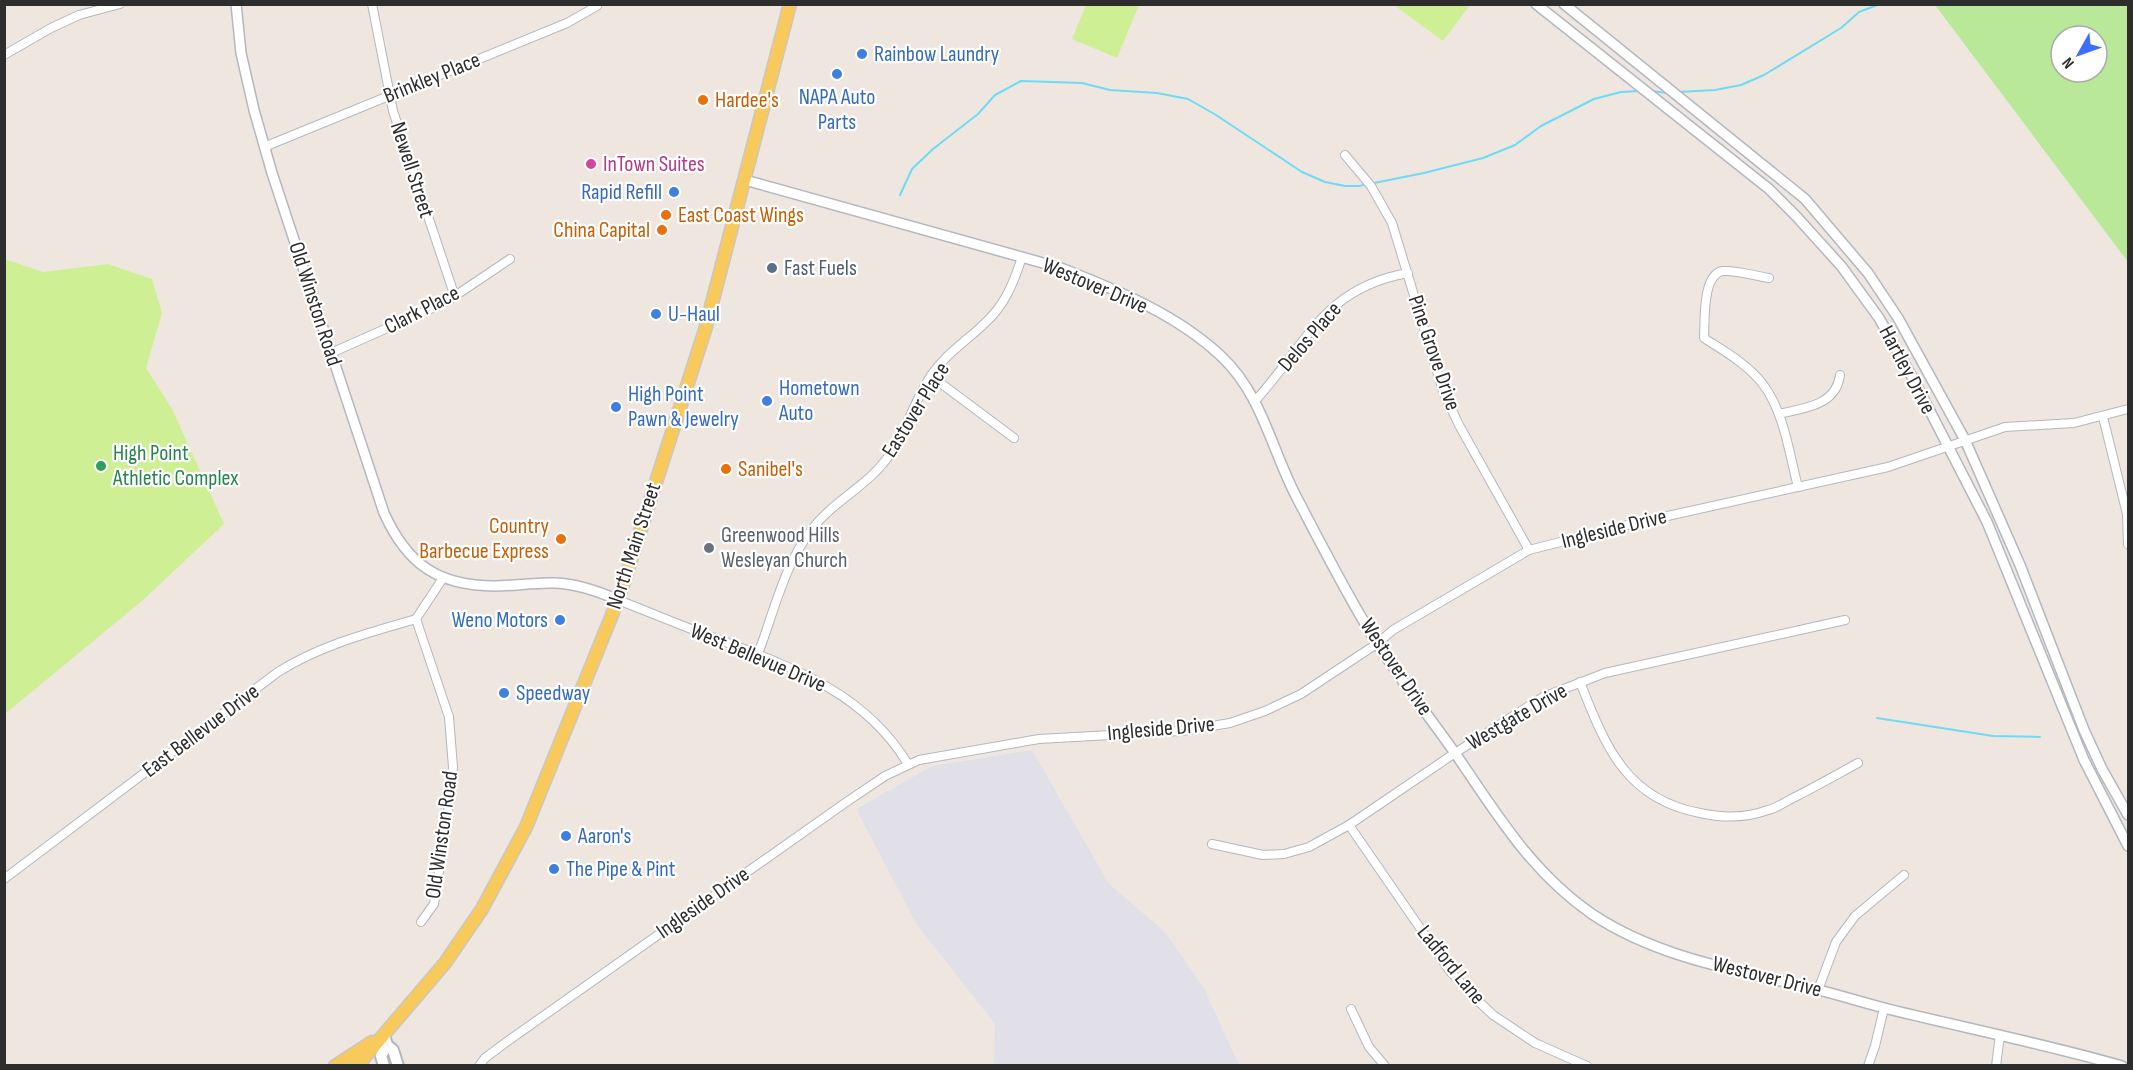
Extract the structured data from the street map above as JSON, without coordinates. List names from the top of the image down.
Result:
{
  "streets": {
    "main road": ["North Main Street"],
    "street": [
      "Brinkley Place",
      "Newell Street",
      "Westover Drive",
      "Old Winston Road",
      "Clark Place",
      "Delos Place",
      "Pine Grove Drive",
      "Hartley Drive",
      "Eastover Place",
      "Ingleside Drive",
      "West Bellevue Drive",
      "Westgate Drive",
      "East Bellevue Drive",
      "Ladford Lane"
    ]
  },
  "crossings": [
    ["Brinkley Place", "Newell Street"],
    ["Brinkley Place", "Old Winston Road"],
    ["Newell Street", "Clark Place"],
    ["Westover Drive", "Delos Place"],
    ["Westover Drive", "Eastover Place"],
    ["Westover Drive", "Ingleside Drive"],
    ["Westover Drive", "North Main Street"],
    ["Westover Drive", "Westgate Drive"],
    ["Old Winston Road", "Clark Place"],
    ["Old Winston Road", "North Main Street"],
    ["Old Winston Road", "West Bellevue Drive"],
    ["Old Winston Road", "East Bellevue Drive"],
    ["Delos Place", "Pine Grove Drive"],
    ["Pine Grove Drive", "Ingleside Drive"],
    ["Hartley Drive", "Ingleside Drive"],
    ["Eastover Place", "West Bellevue Drive"],
    ["Ingleside Drive", "West Bellevue Drive"],
    ["North Main Street", "West Bellevue Drive"],
    ["Westgate Drive", "Ladford Lane"]
  ],
  "places": [
    "Rainbow Laundry",
    "NAPA Auto Parts",
    "Hardee's",
    "InTown Suites",
    "Rapid Refill",
    "East Coast Wings",
    "China Capital",
    "Fast Fuels",
    "U-Haul",
    "Hometown Auto",
    "High Point Pawn & Jewelry",
    "High Point Athletic Complex",
    "Sanibel's",
    "Country Barbecue Express",
    "Greenwood Hills Wesleyan Church",
    "Weno Motors",
    "Speedway",
    "Aaron's",
    "The Pipe & Pint"
  ],
  "north": "bottom left"
}
